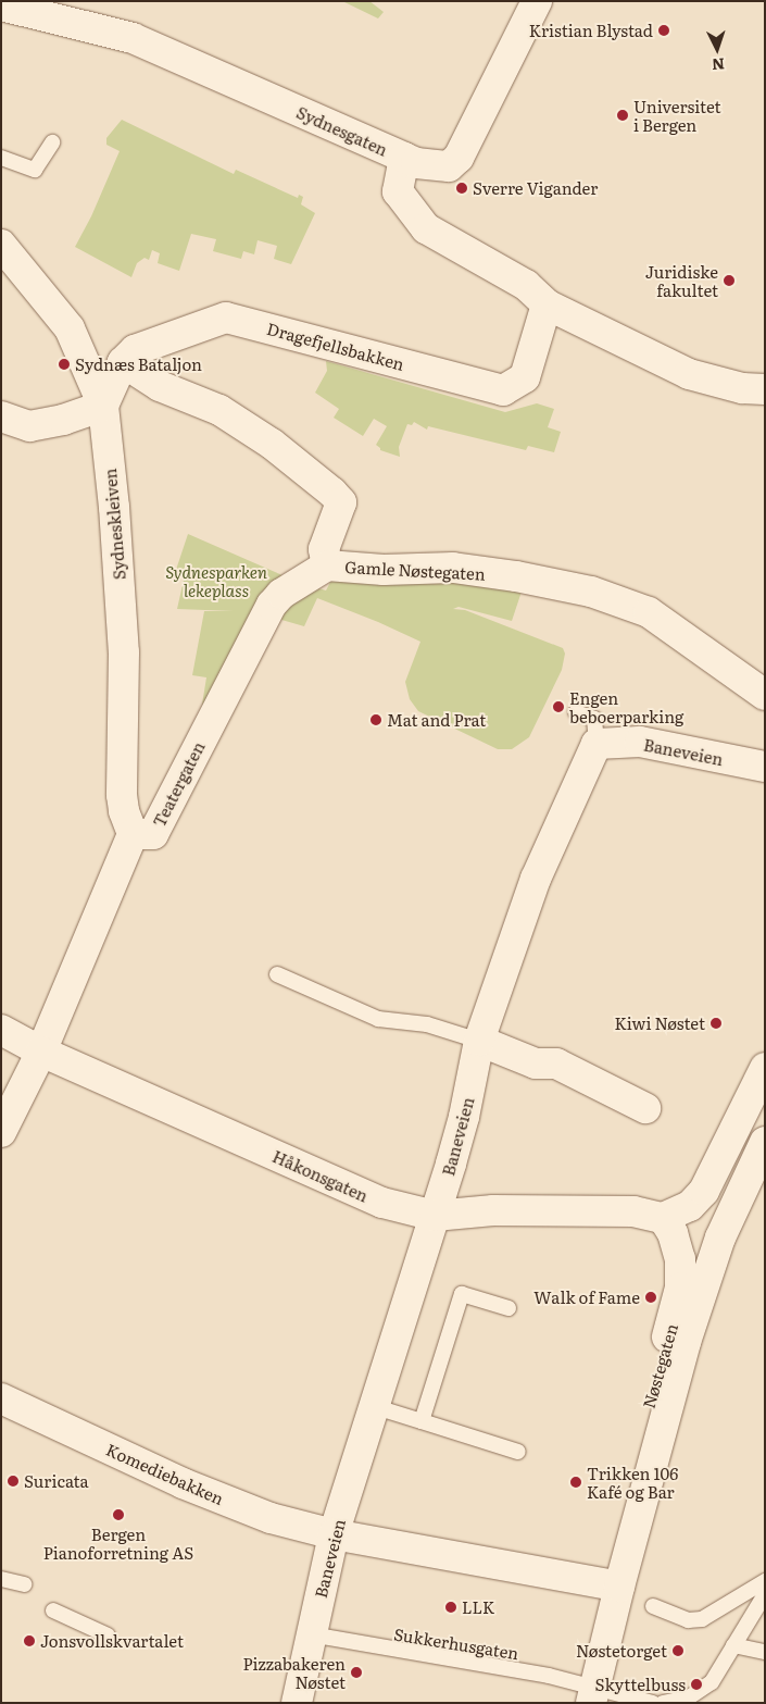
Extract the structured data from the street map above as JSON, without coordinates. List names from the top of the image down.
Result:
{
  "streets": {
    "street": [
      "Sydnesgaten",
      "Dragefjellsbakken",
      "Sydneskleiven",
      "Gamle Nøstegaten",
      "Baneveien",
      "Teatergaten",
      "Håkonsgaten",
      "Nøstegaten",
      "Komediebakken"
    ],
    "lane": ["Sukkerhusgaten"]
  },
  "crossings": [
    ["Sydnesgaten", "Dragefjellsbakken"],
    ["Dragefjellsbakken", "Sydneskleiven"],
    ["Sydneskleiven", "Teatergaten"],
    ["Gamle Nøstegaten", "Teatergaten"],
    ["Baneveien", "Håkonsgaten"],
    ["Baneveien", "Komediebakken"],
    ["Baneveien", "Sukkerhusgaten"],
    ["Teatergaten", "Håkonsgaten"],
    ["Håkonsgaten", "Nøstegaten"]
  ],
  "parks": ["Sydnesparken lekeplass"],
  "places": [
    "Kristian Blystad",
    "Universitet i Bergen",
    "Sverre Vigander",
    "Juridiske fakultet",
    "Sydnæs Bataljon",
    "Engen beboerparking",
    "Mat and Prat",
    "Kiwi Nøstet",
    "Walk of Fame",
    "Suricata",
    "Trikken 106 Kafé og Bar",
    "Bergen Pianoforretning AS",
    "LLK",
    "Jonsvollskvartalet",
    "Nøstetorget",
    "Pizzabakeren Nøstet",
    "Skyttelbuss"
  ],
  "north": "bottom"
}
